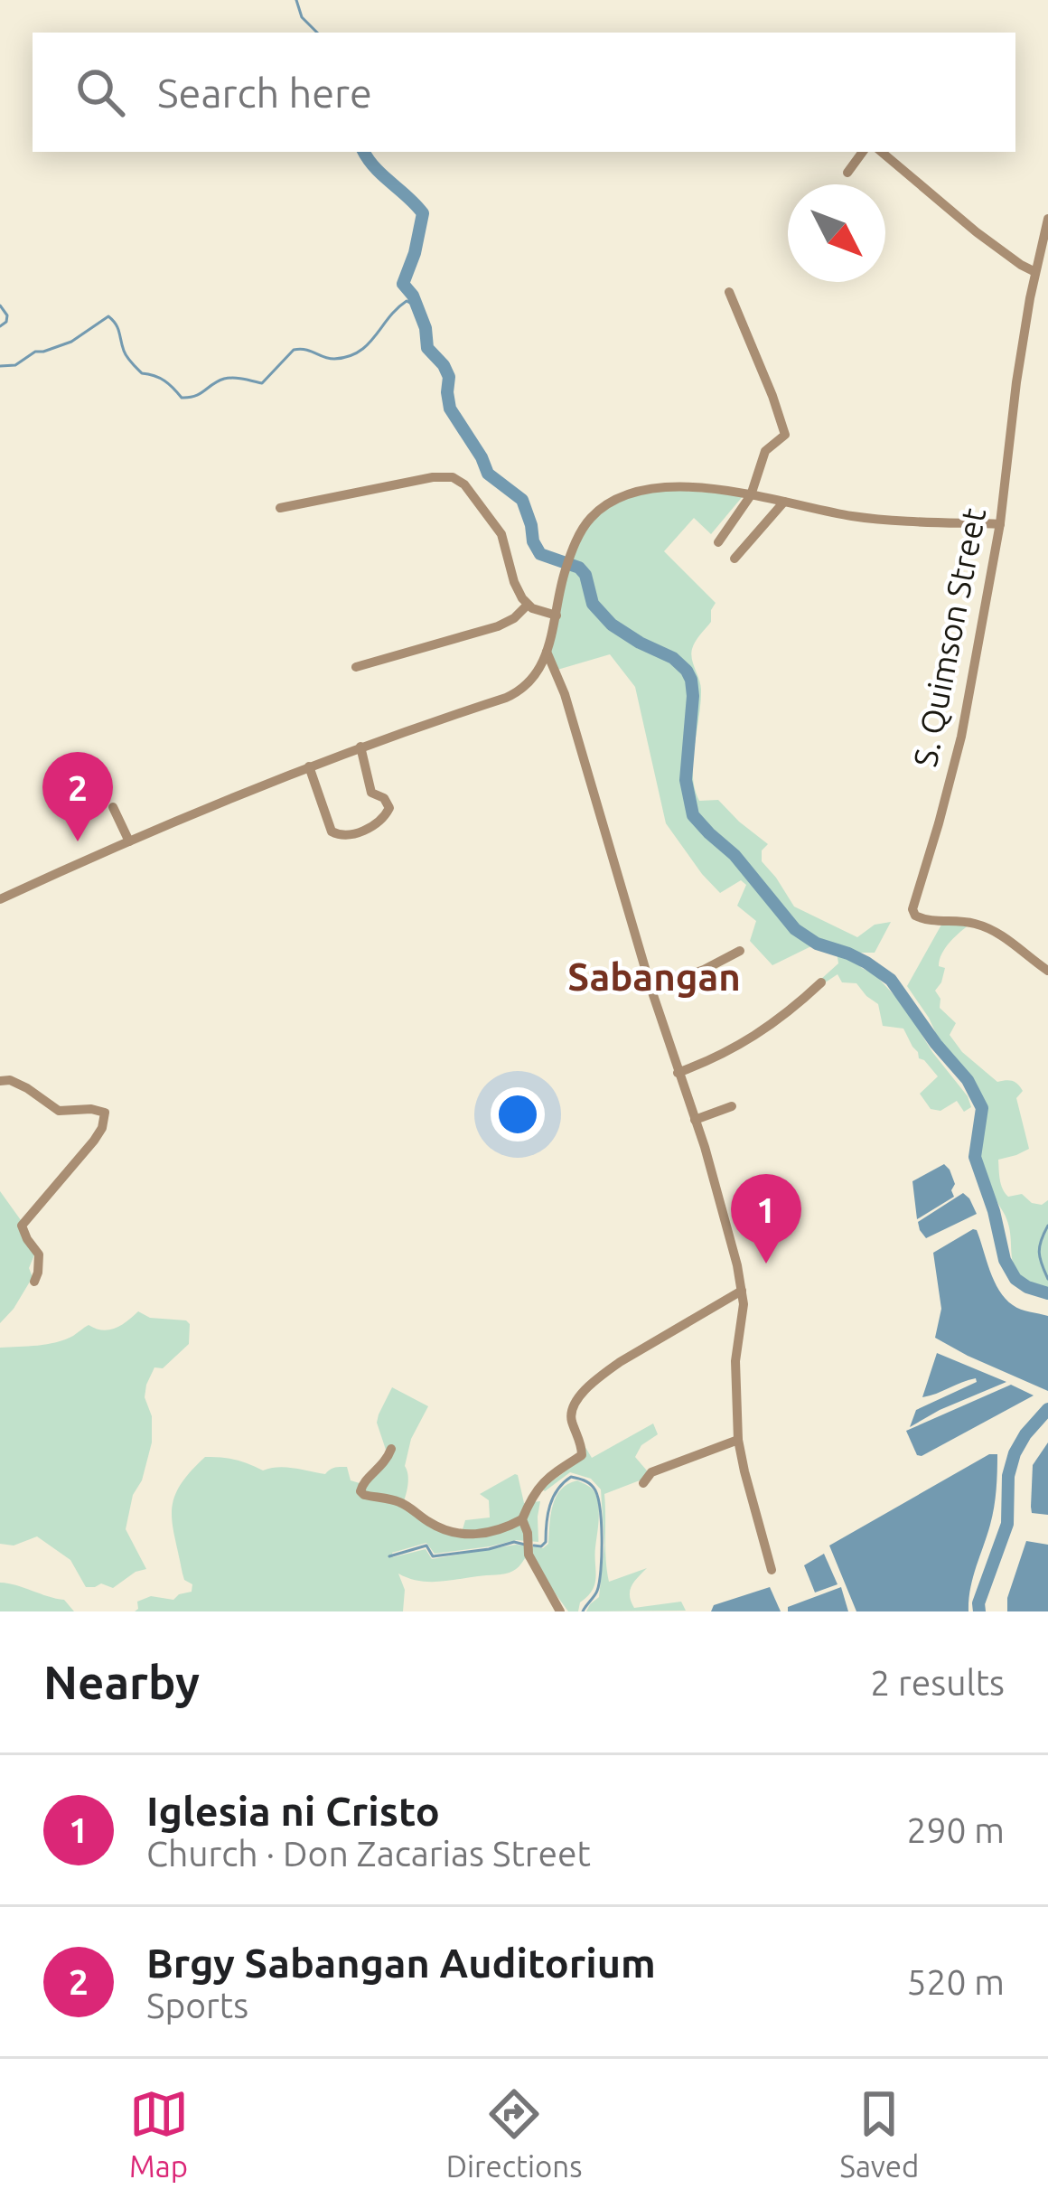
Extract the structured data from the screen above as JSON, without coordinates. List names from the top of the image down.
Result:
{
  "streets": {
    "street": ["S. Quimson Street"]
  },
  "districts": ["Sabangan"],
  "north": "bottom right",
  "page": {
    "search": "Search here",
    "pins": ["2", "1"],
    "heading": ["Nearby", "2 results"],
    "list": [
      {
        "mark": "1",
        "name": "Iglesia ni Cristo",
        "note": "Church · Don Zacarias Street",
        "value": "290 m"
      },
      {
        "mark": "2",
        "name": "Brgy Sabangan Auditorium",
        "note": "Sports",
        "value": "520 m"
      }
    ],
    "nav": ["Map", "Directions", "Saved"]
  }
}
